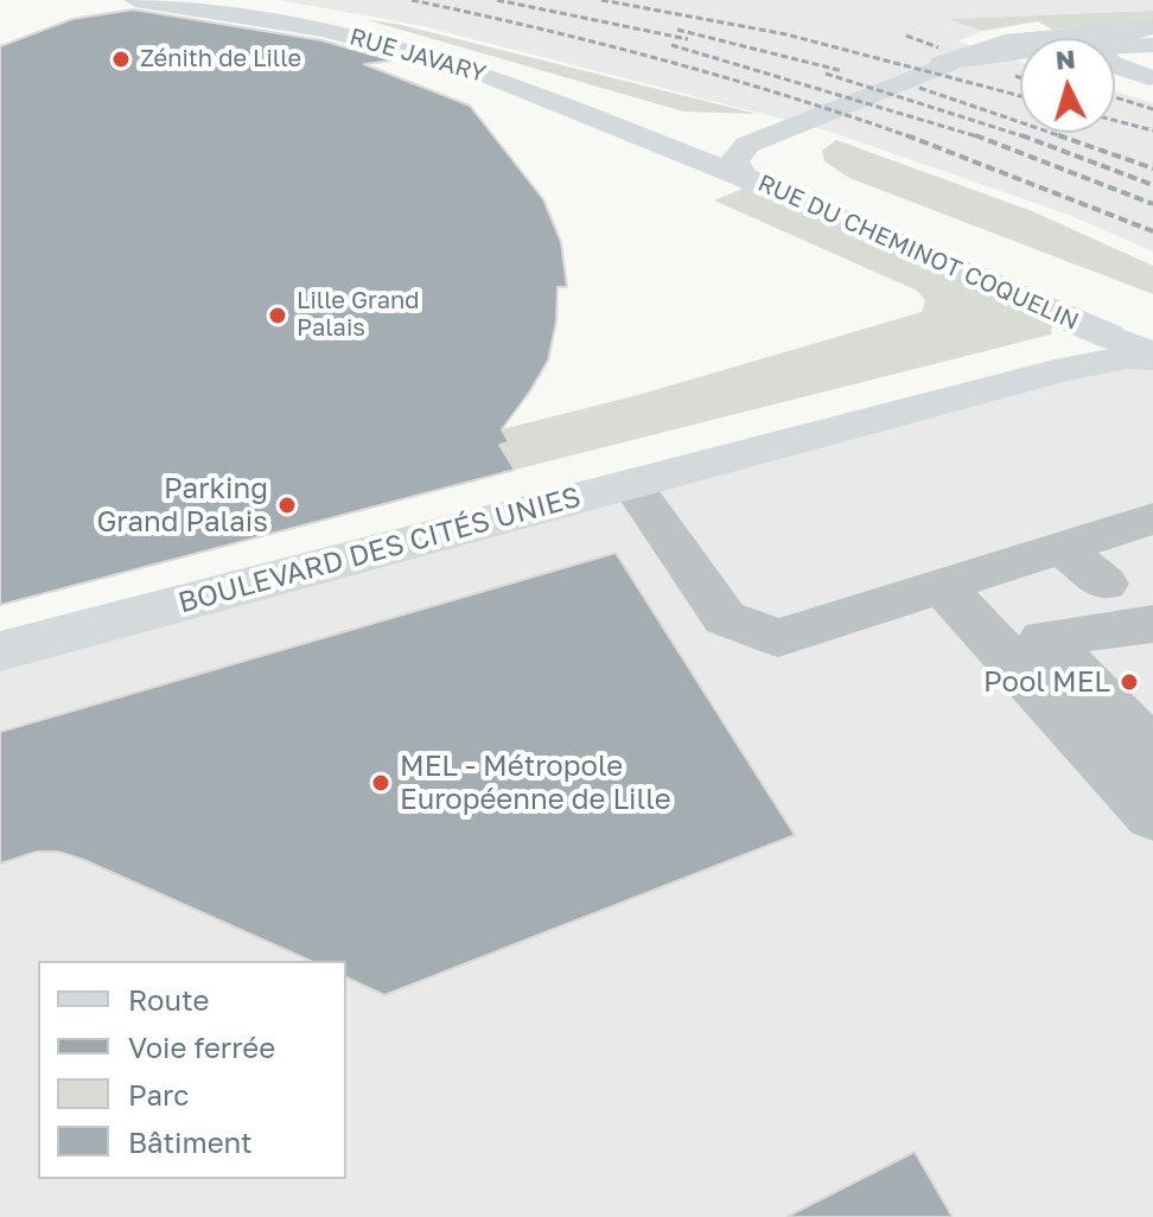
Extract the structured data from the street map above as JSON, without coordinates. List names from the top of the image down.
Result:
{
  "streets": {
    "main road": ["RUE JAVARY", "RUE DU CHEMINOT COQUELIN", "BOULEVARD DES CITÉS UNIES"]
  },
  "crossings": [
    ["RUE JAVARY", "RUE DU CHEMINOT COQUELIN"],
    ["RUE DU CHEMINOT COQUELIN", "BOULEVARD DES CITÉS UNIES"]
  ],
  "places": [
    "Zénith de Lille",
    "Lille Grand Palais",
    "Parking Grand Palais",
    "Pool MEL",
    "MEL - Métropole Européenne de Lille"
  ],
  "legend": [
    "Route",
    "Voie ferrée",
    "Parc",
    "Bâtiment"
  ],
  "north": "top"
}
